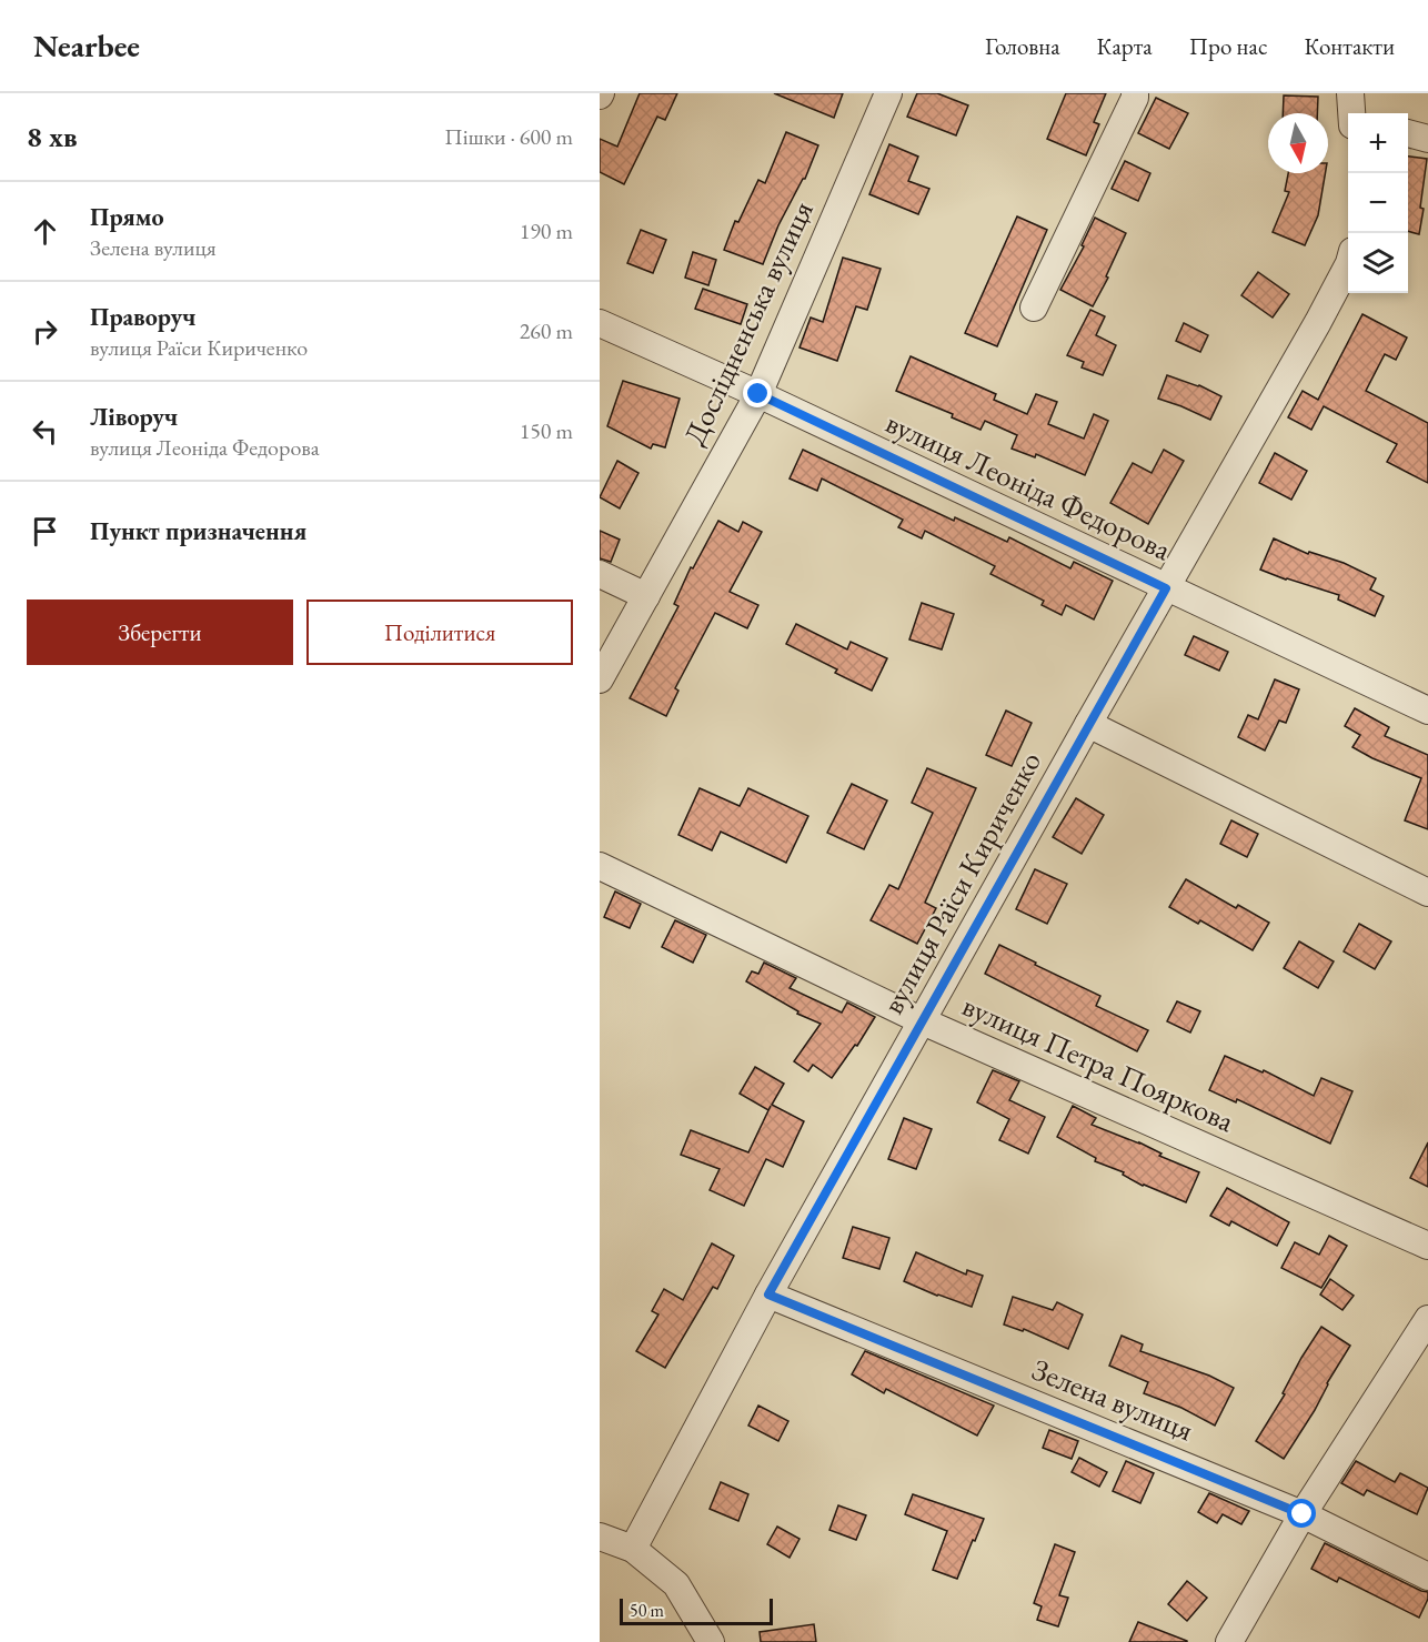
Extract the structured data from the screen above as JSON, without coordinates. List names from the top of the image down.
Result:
{
  "streets": {
    "street": [
      "Дослідненська вулиця",
      "вулиця Леоніда Федорова",
      "вулиця Раїси Кириченко",
      "вулиця Петра Пояркова",
      "Зелена вулиця"
    ]
  },
  "crossings": [
    ["Дослідненська вулиця", "вулиця Леоніда Федорова"],
    ["вулиця Леоніда Федорова", "вулиця Раїси Кириченко"],
    ["вулиця Раїси Кириченко", "вулиця Петра Пояркова"],
    ["вулиця Раїси Кириченко", "Зелена вулиця"]
  ],
  "scale_bar": "50 m",
  "north": "bottom",
  "page": {
    "header": "Nearbee",
    "nav": [
      "Головна",
      "Карта",
      "Про нас",
      "Контакти"
    ],
    "heading": ["8 хв", "Пішки · 600 m"],
    "map_buttons": ["+", "−"],
    "list": [
      ["Прямо", "Зелена вулиця", "190 m"],
      ["Праворуч", "вулиця Раїси Кириченко", "260 m"],
      ["Ліворуч", "вулиця Леоніда Федорова", "150 m"],
      "Пункт призначення"
    ],
    "buttons": ["Зберегти", "Поділитися"],
    "scale": "50 m"
  }
}
